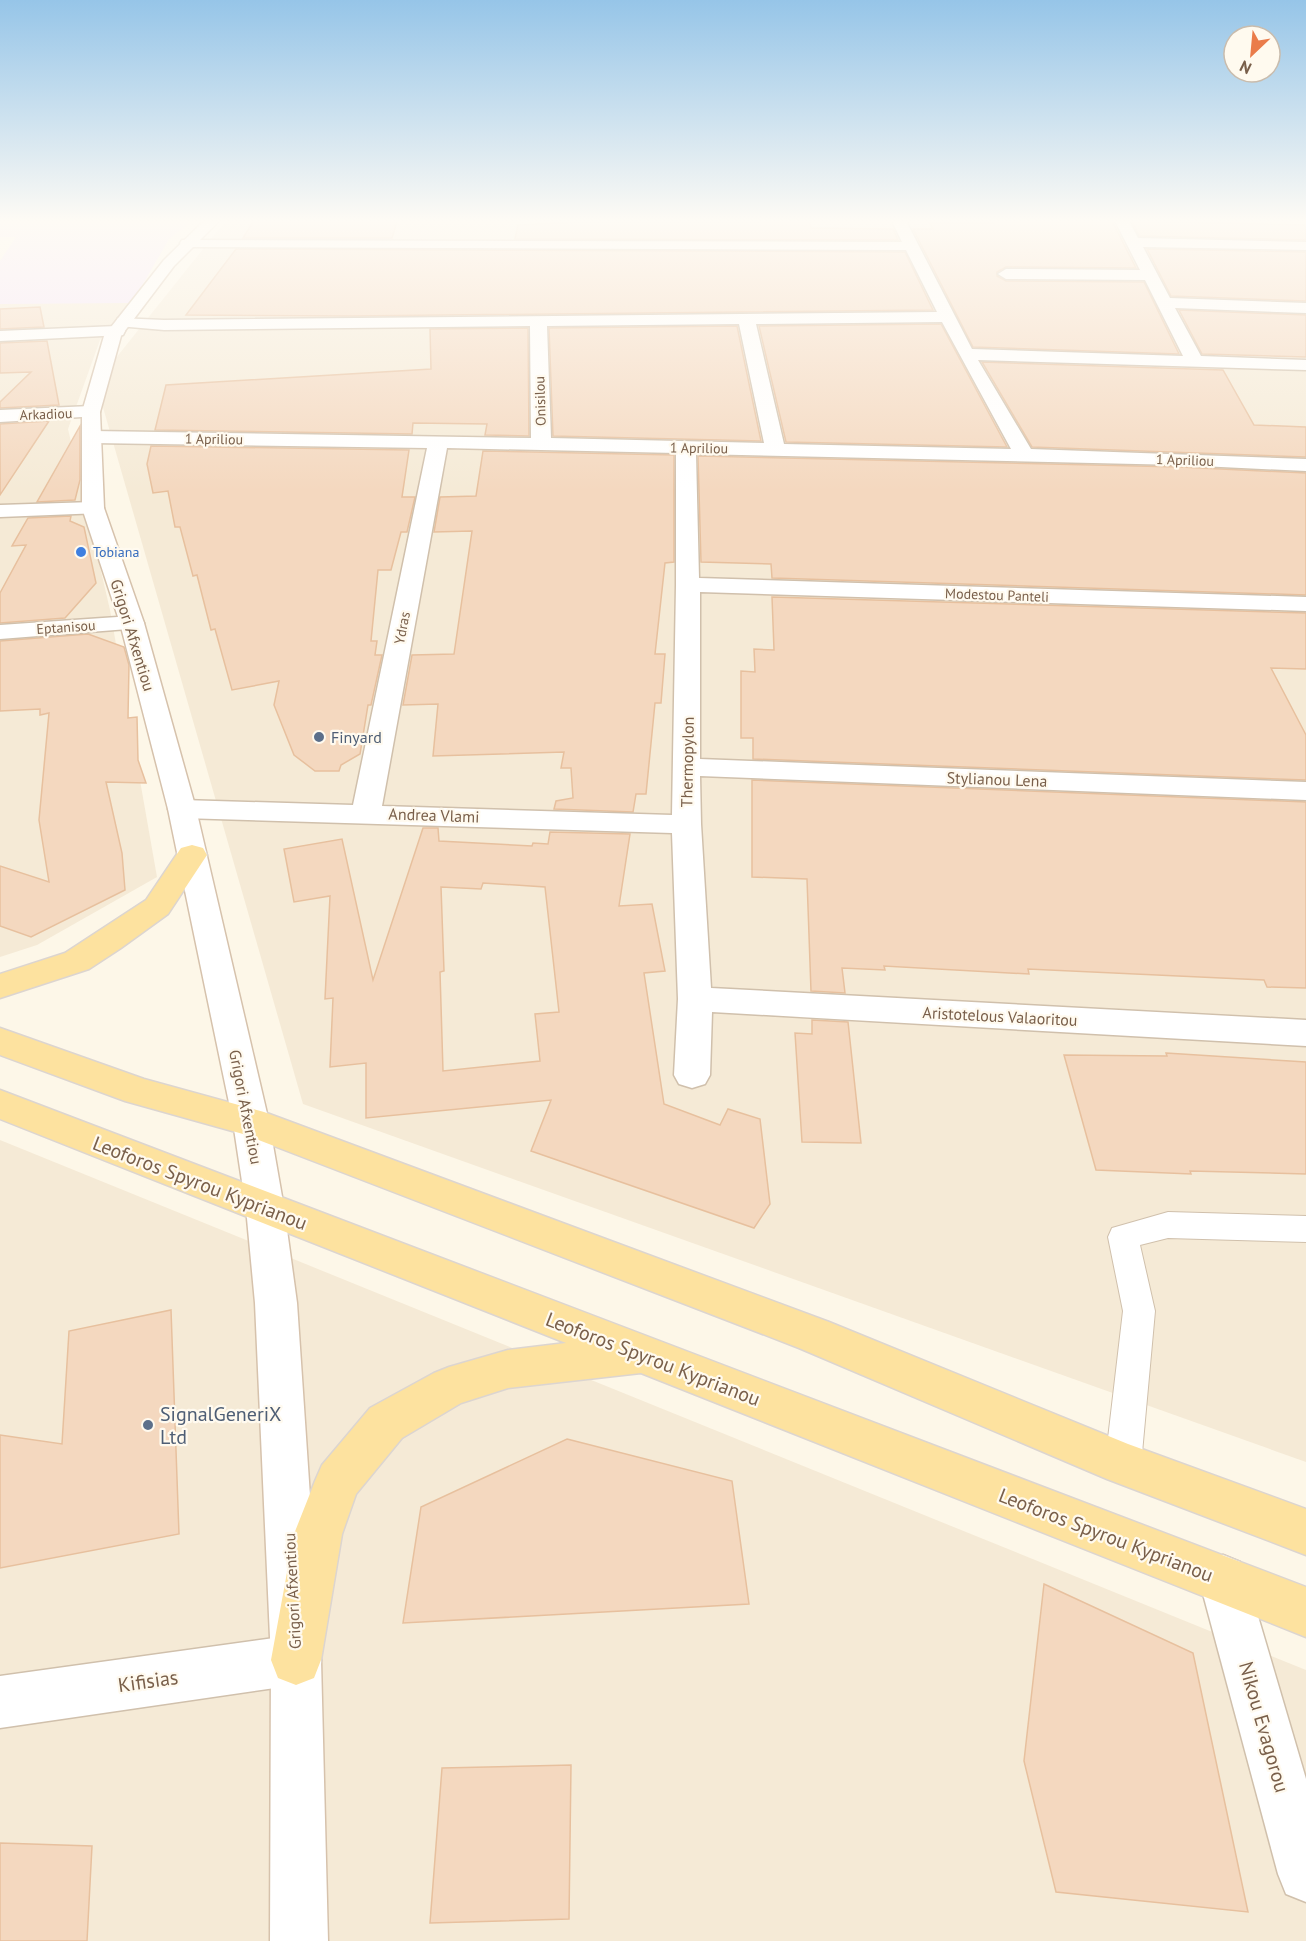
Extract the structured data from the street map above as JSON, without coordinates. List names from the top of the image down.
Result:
{
  "streets": {
    "main road": ["Leoforos Spyrou Kyprianou"],
    "street": [
      "Onisilou",
      "Arkadiou",
      "1 Apriliou",
      "Modestou Panteli",
      "Eptanisou",
      "Ydras",
      "Grigori Afxentiou",
      "Thermopylon",
      "Stylianou Lena",
      "Andrea Vlami",
      "Aristotelous Valaoritou",
      "Kifisias",
      "Nikou Evagorou"
    ]
  },
  "crossings": [
    ["Onisilou", "1 Apriliou"],
    ["Arkadiou", "Grigori Afxentiou"],
    ["1 Apriliou", "Ydras"],
    ["1 Apriliou", "Grigori Afxentiou"],
    ["1 Apriliou", "Thermopylon"],
    ["Modestou Panteli", "Thermopylon"],
    ["Eptanisou", "Grigori Afxentiou"],
    ["Ydras", "Andrea Vlami"],
    ["Grigori Afxentiou", "Andrea Vlami"],
    ["Grigori Afxentiou", "Leoforos Spyrou Kyprianou"],
    ["Grigori Afxentiou", "Kifisias"],
    ["Thermopylon", "Stylianou Lena"],
    ["Thermopylon", "Andrea Vlami"],
    ["Thermopylon", "Aristotelous Valaoritou"],
    ["Leoforos Spyrou Kyprianou", "Nikou Evagorou"]
  ],
  "places": ["Tobiana", "Finyard", "SignalGeneriX Ltd"],
  "north": "bottom left"
}
